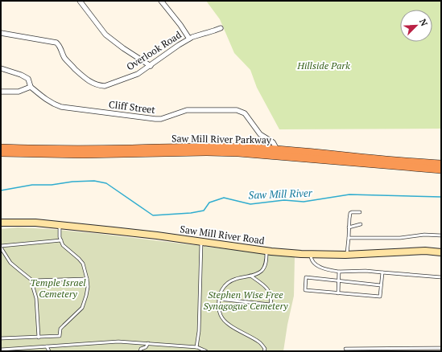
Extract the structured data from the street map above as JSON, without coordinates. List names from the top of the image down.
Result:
{
  "streets": {
    "highway": ["Saw Mill River Parkway"],
    "main road": ["Saw Mill River Road"],
    "street": ["Overlook Road", "Cliff Street"]
  },
  "crossings": [
    ["Cliff Street", "Saw Mill River Parkway"]
  ],
  "water": ["Saw Mill River"],
  "parks": ["Hillside Park", "Temple Israel Cemetery", "Stephen Wise Free Synagogue Cemetery"],
  "north": "top right"
}
